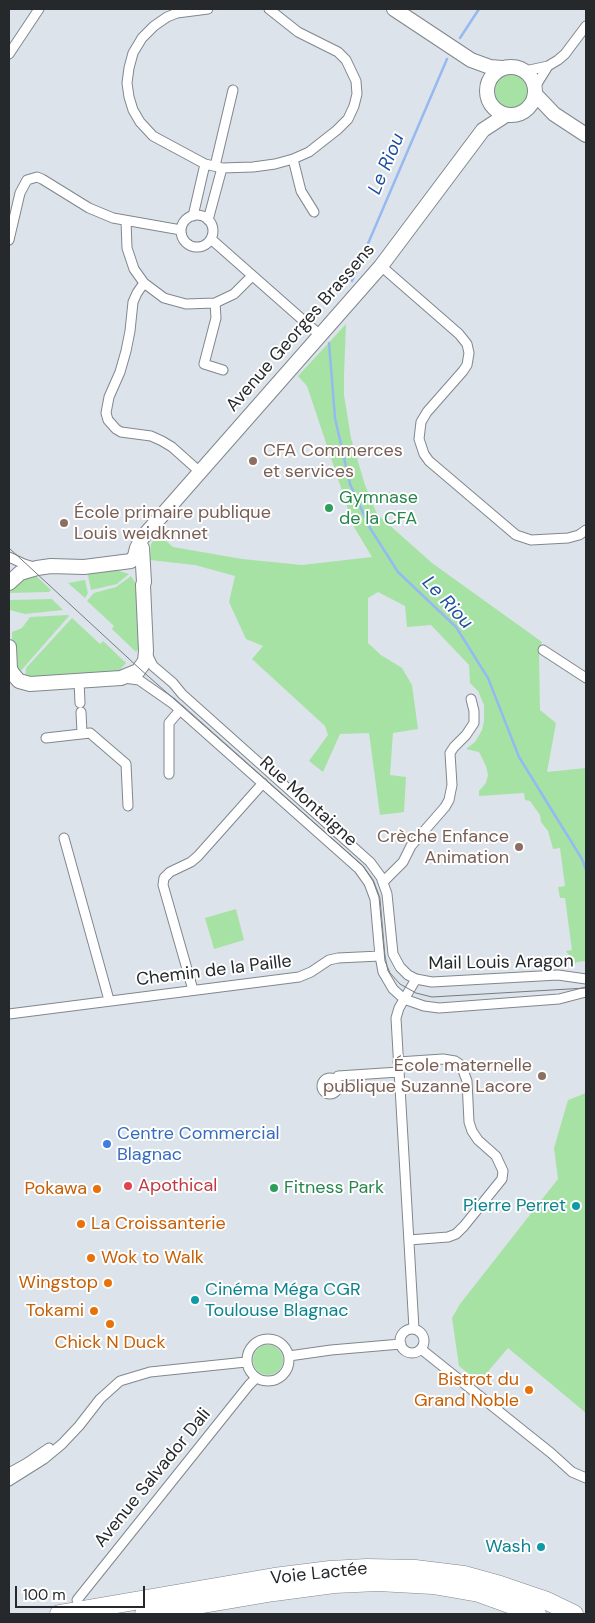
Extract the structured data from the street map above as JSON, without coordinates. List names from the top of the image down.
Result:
{
  "streets": {
    "highway": ["Voie Lactée"],
    "street": [
      "Avenue Georges Brassens",
      "Rue Montaigne",
      "Mail Louis Aragon",
      "Chemin de la Paille",
      "Avenue Salvador Dali"
    ]
  },
  "crossings": [
    ["Rue Montaigne", "Mail Louis Aragon"],
    ["Rue Montaigne", "Chemin de la Paille"]
  ],
  "water": ["Le Riou"],
  "places": [
    "CFA Commerces et services",
    "Gymnase de la CFA",
    "École primaire publique Louis weidknnet",
    "Crèche Enfance Animation",
    "École maternelle publique Suzanne Lacore",
    "Centre Commercial Blagnac",
    "Apothical",
    "Fitness Park",
    "Pokawa",
    "Pierre Perret",
    "La Croissanterie",
    "Wok to Walk",
    "Wingstop",
    "Cinéma Méga CGR Toulouse Blagnac",
    "Tokami",
    "Chick N Duck",
    "Bistrot du Grand Noble",
    "Wash"
  ],
  "scale_bar": "100 m"
}
